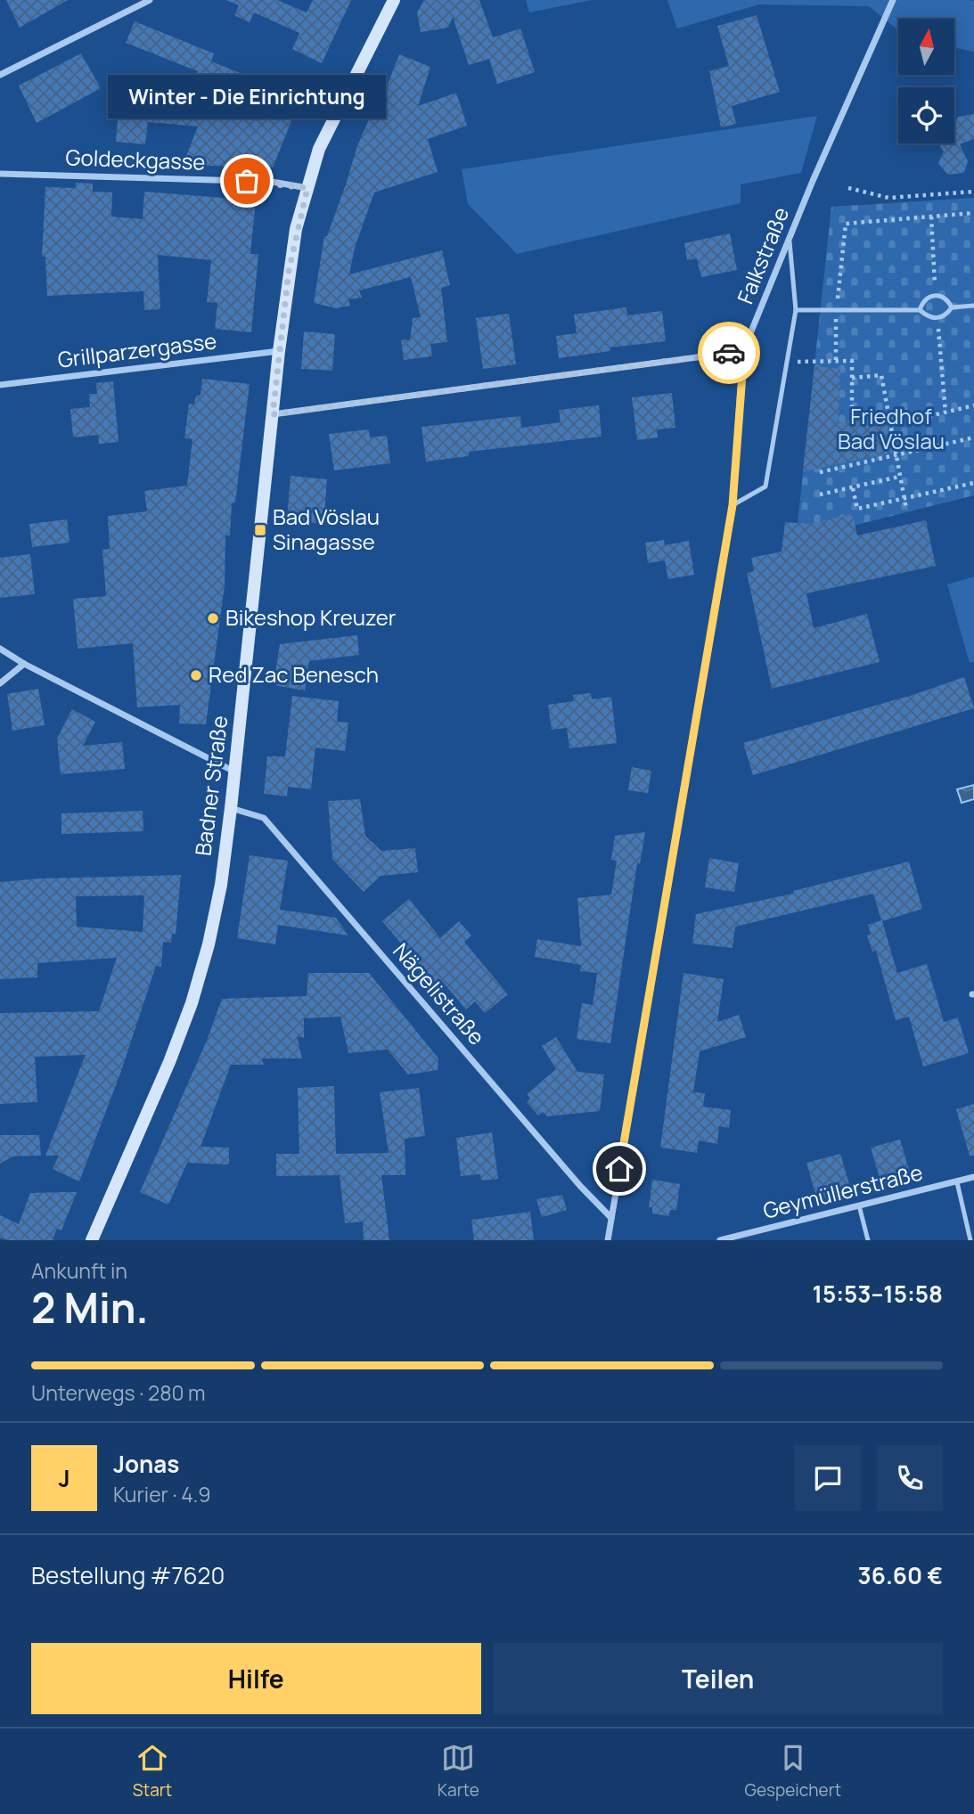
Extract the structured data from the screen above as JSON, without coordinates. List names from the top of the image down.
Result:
{
  "streets": {
    "street": [
      "Goldeckgasse",
      "Falkstraße",
      "Grillparzergasse",
      "Badner Straße",
      "Nägelistraße",
      "Geymüllerstraße"
    ]
  },
  "crossings": [
    ["Goldeckgasse", "Badner Straße"],
    ["Falkstraße", "Nägelistraße"],
    ["Grillparzergasse", "Badner Straße"],
    ["Badner Straße", "Nägelistraße"]
  ],
  "parks": ["Friedhof Bad Vöslau"],
  "places": {
    "other": ["Winter - Die Einrichtung", "Bikeshop Kreuzer", "Red Zac Benesch"],
    "transit": ["Bad Vöslau Sinagasse"]
  },
  "north": "top",
  "page": {
    "bubble": "Winter - Die Einrichtung",
    "heading": ["2 Min.", "Ankunft in", "15:53–15:58"],
    "panel": [
      "Jonas",
      "Kurier · 4.9",
      "Bestellung #7620",
      "36.60 €"
    ],
    "bar": "Unterwegs · 280 m",
    "round": "J",
    "buttons": ["Hilfe", "Teilen"],
    "tabs": ["Start", "Karte", "Gespeichert"]
  }
}
